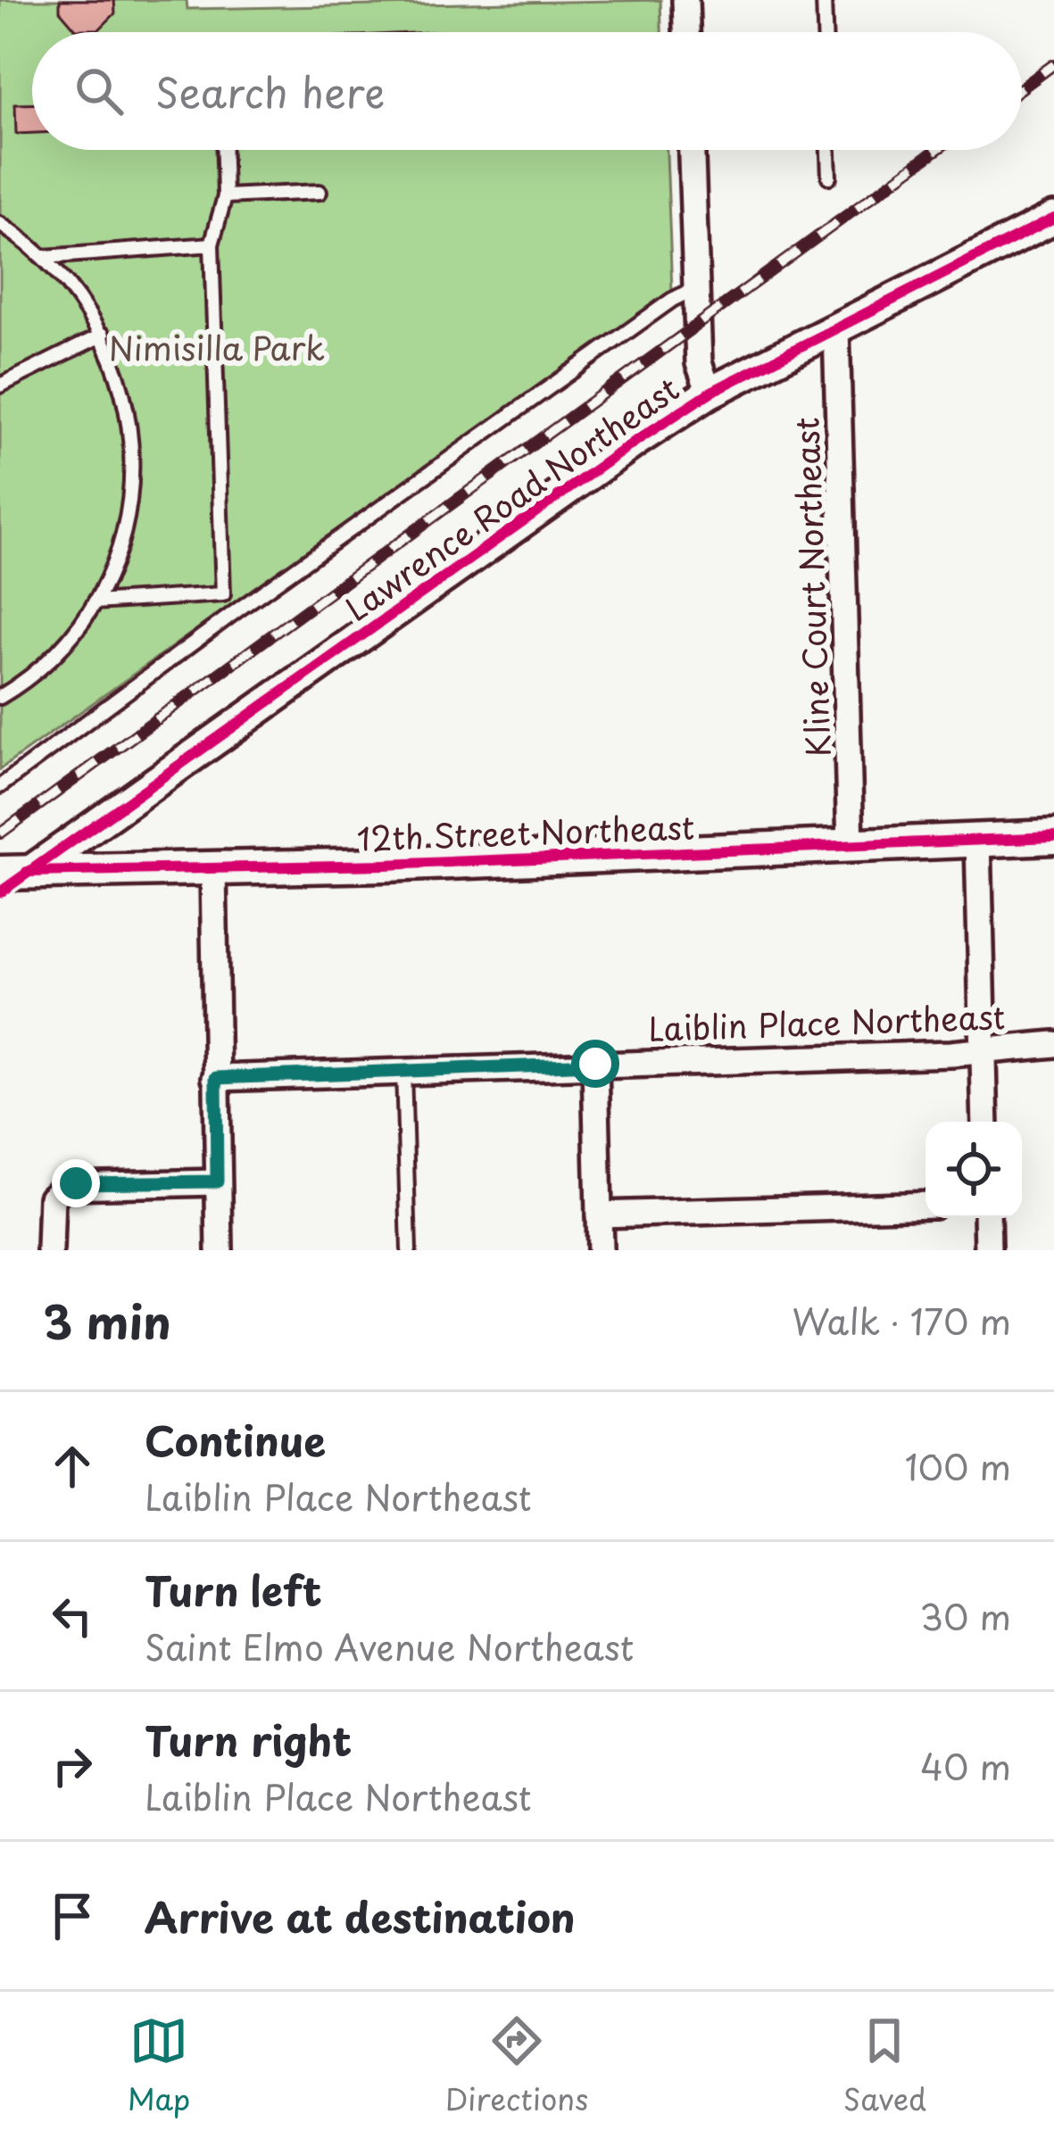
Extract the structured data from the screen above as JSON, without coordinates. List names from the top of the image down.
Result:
{
  "streets": {
    "main road": ["12th Street Northeast"],
    "street": ["Lawrence Road Northeast", "Kline Court Northeast", "Laiblin Place Northeast"]
  },
  "crossings": [
    ["Lawrence Road Northeast", "Kline Court Northeast"],
    ["Lawrence Road Northeast", "12th Street Northeast"],
    ["Kline Court Northeast", "12th Street Northeast"]
  ],
  "parks": ["Nimisilla Park"],
  "page": {
    "search": "Search here",
    "heading": ["3 min", "Walk · 170 m"],
    "list": [
      ["Continue", "Laiblin Place Northeast", "100 m"],
      ["Turn left", "Saint Elmo Avenue Northeast", "30 m"],
      ["Turn right", "Laiblin Place Northeast", "40 m"],
      "Arrive at destination"
    ],
    "nav": ["Map", "Directions", "Saved"]
  }
}
